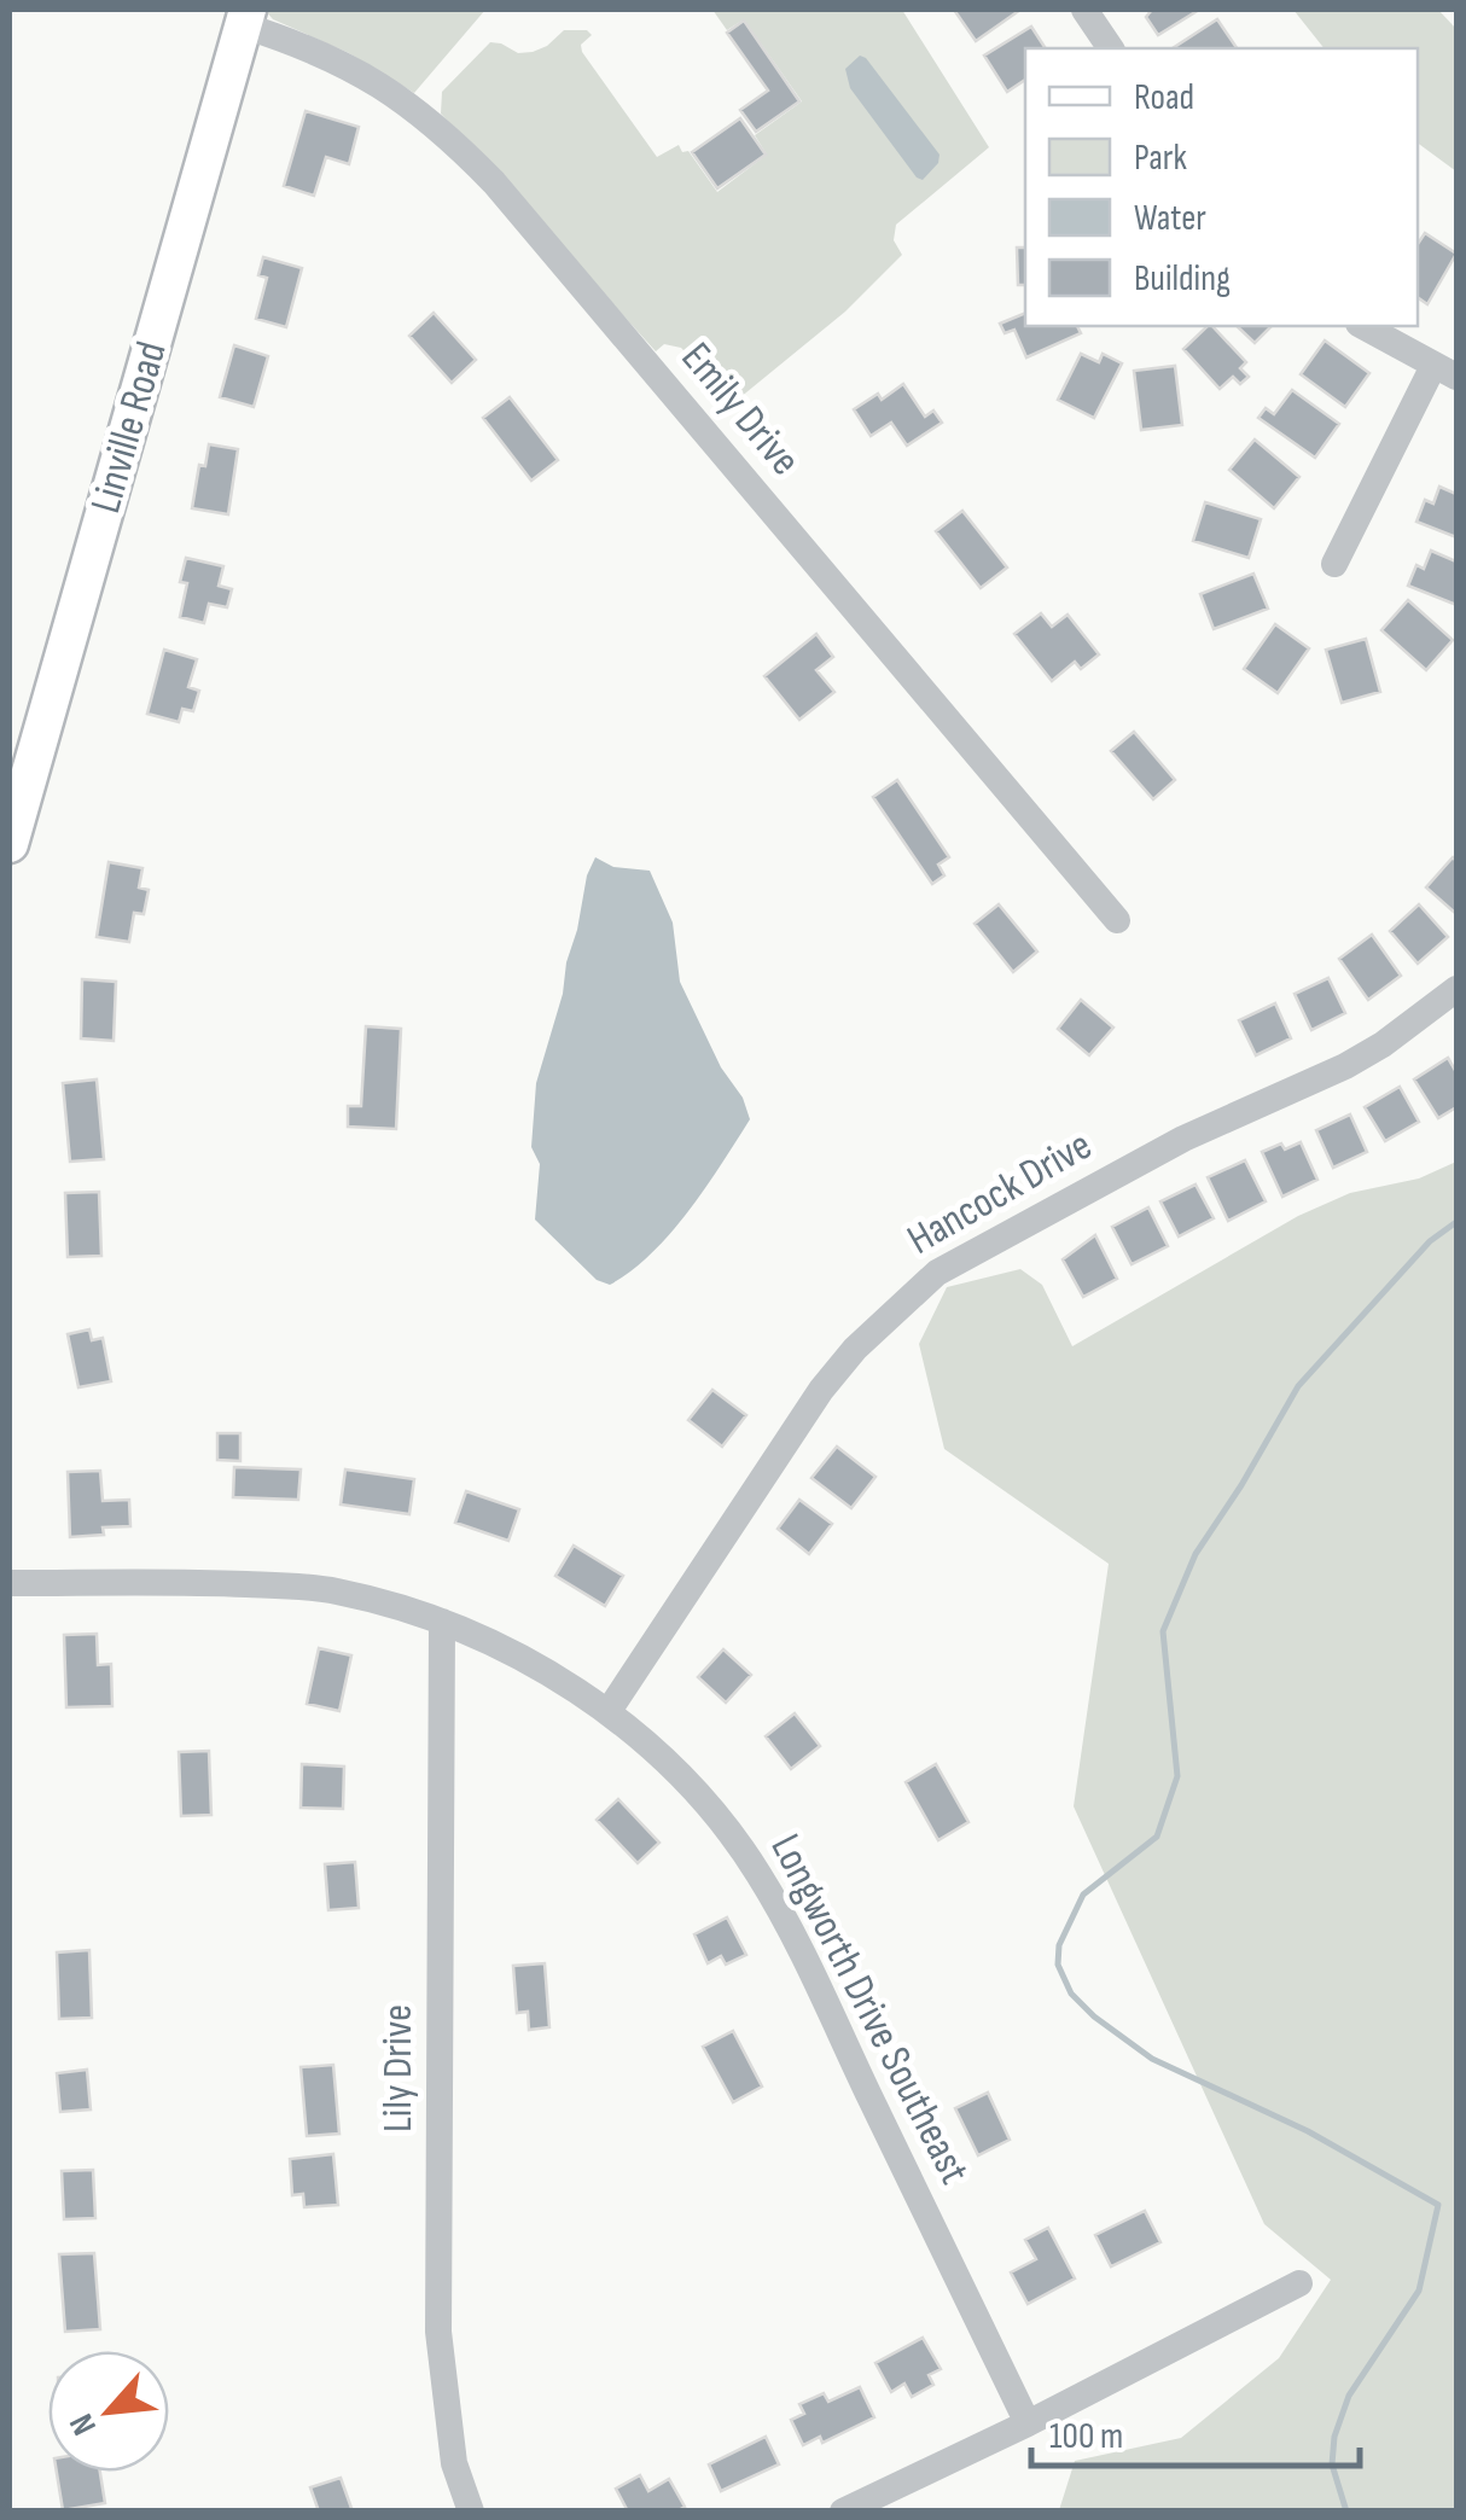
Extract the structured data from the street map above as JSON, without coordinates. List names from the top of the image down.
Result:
{
  "streets": {
    "main road": ["Linville Road"],
    "street": [
      "Emily Drive",
      "Hancock Drive",
      "Longworth Drive Southeast",
      "Lily Drive"
    ]
  },
  "crossings": [
    ["Emily Drive", "Linville Road"],
    ["Hancock Drive", "Longworth Drive Southeast"],
    ["Longworth Drive Southeast", "Lily Drive"]
  ],
  "legend": [
    "Road",
    "Park",
    "Water",
    "Building"
  ],
  "scale_bar": "100 m",
  "north": "bottom left"
}
